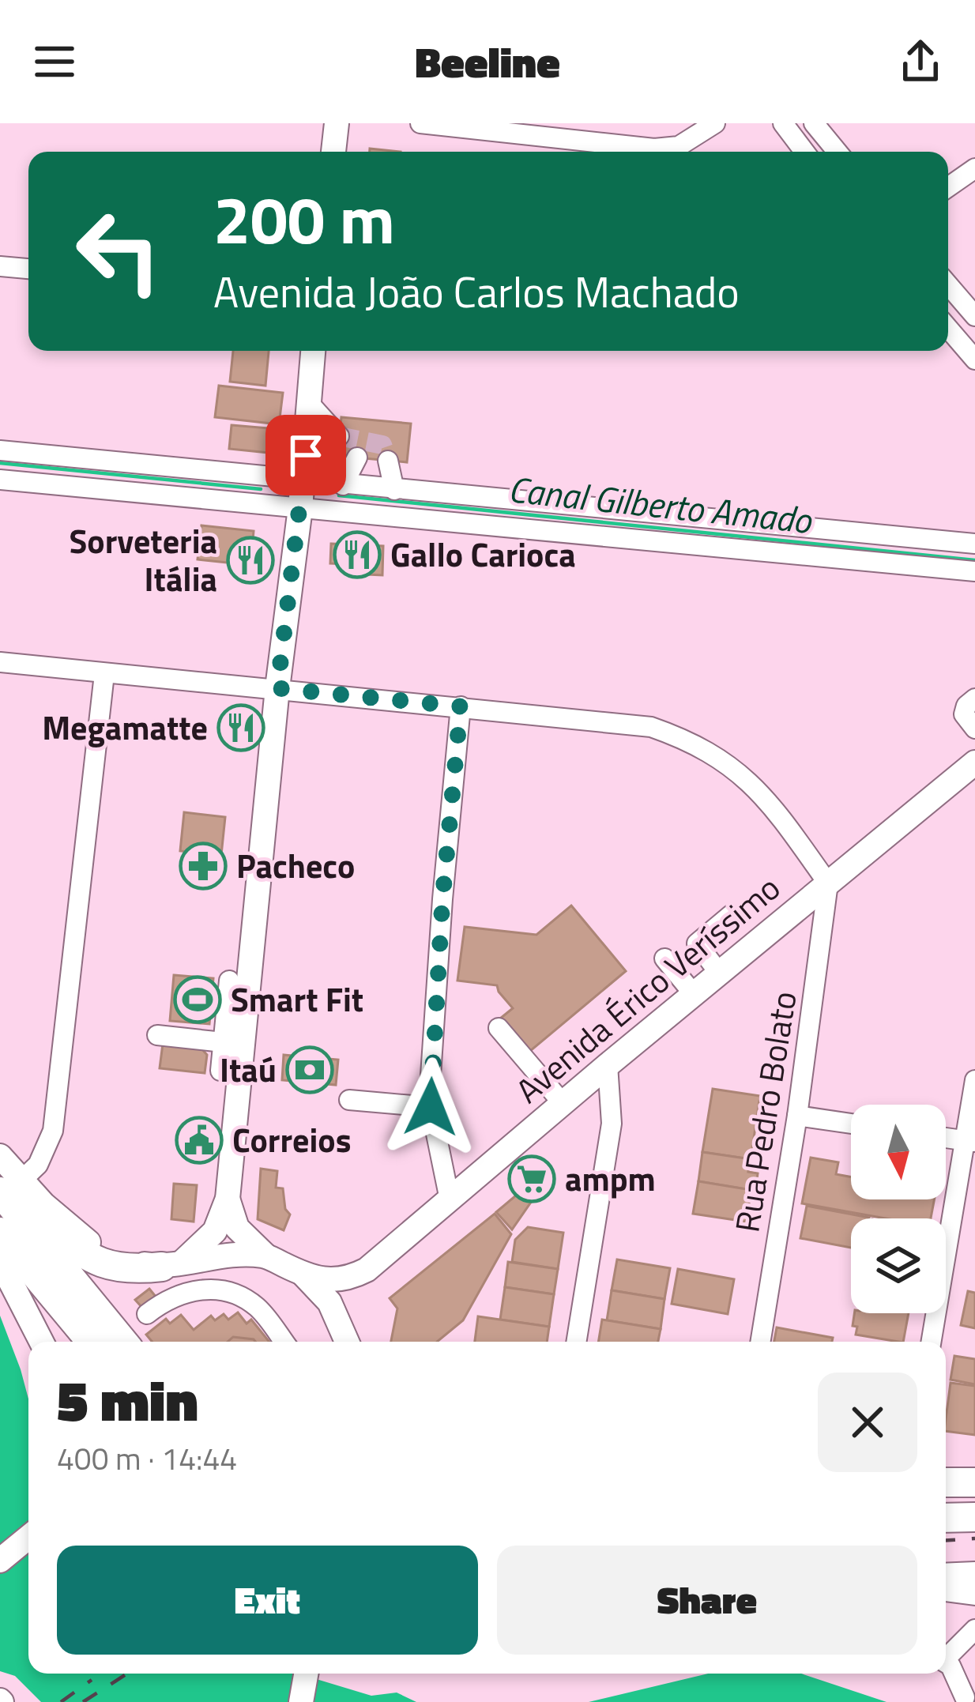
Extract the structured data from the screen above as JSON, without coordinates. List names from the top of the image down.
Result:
{
  "streets": {
    "main road": ["Avenida Érico Veríssimo"],
    "street": ["Rua Pedro Bolato"]
  },
  "crossings": [
    ["Avenida Érico Veríssimo", "Rua Pedro Bolato"]
  ],
  "water": ["Canal Gilberto Amado"],
  "places": {
    "restaurant": ["Gallo Carioca", "Sorveteria Itália", "Megamatte"],
    "pharmacy": ["Pacheco"],
    "sports": ["Smart Fit"],
    "bank": ["Itaú"],
    "public building": ["Correios"],
    "supermarket": ["ampm"]
  },
  "north": "bottom",
  "page": {
    "header": "Beeline",
    "turn": ["200 m", "Avenida João Carlos Machado"],
    "heading": ["5 min", "400 m · 14:44"],
    "buttons": ["Exit", "Share"]
  }
}
